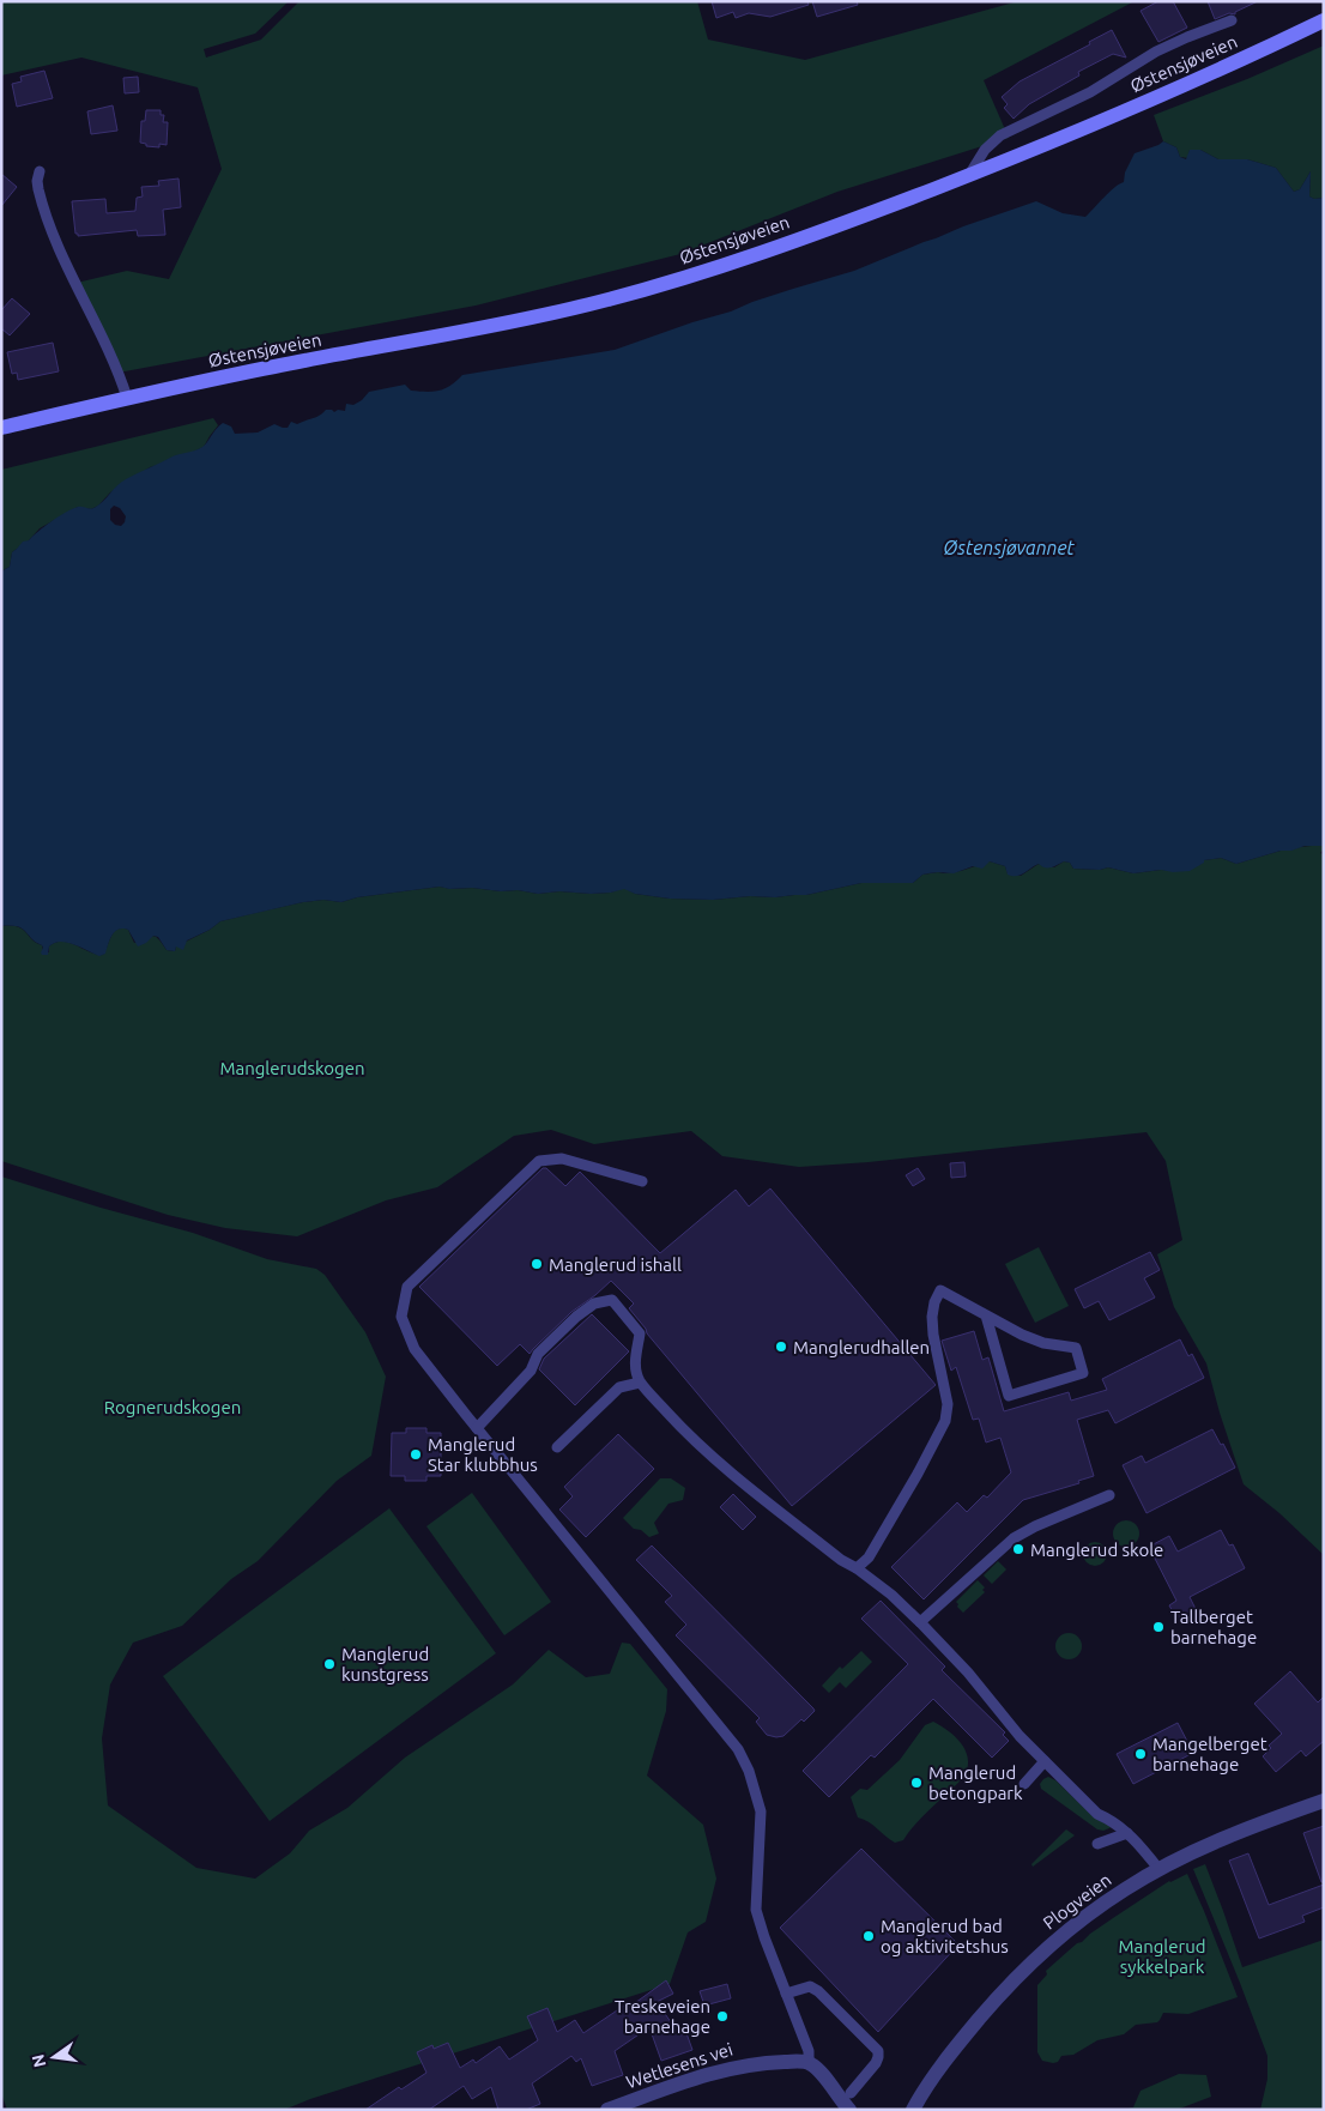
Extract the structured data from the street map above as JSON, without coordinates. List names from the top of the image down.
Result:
{
  "streets": {
    "main road": ["Østensjøveien"],
    "street": ["Plogveien", "Wetlesens vei"]
  },
  "water": ["Østensjøvannet"],
  "parks": ["Manglerudskogen", "Rognerudskogen", "Manglerud sykkelpark"],
  "places": [
    "Manglerud ishall",
    "Manglerudhallen",
    "Manglerud Star klubbhus",
    "Manglerud skole",
    "Tallberget barnehage",
    "Manglerud kunstgress",
    "Mangelberget barnehage",
    "Manglerud betongpark",
    "Manglerud bad og aktivitetshus",
    "Treskeveien barnehage"
  ],
  "north": "left"
}
